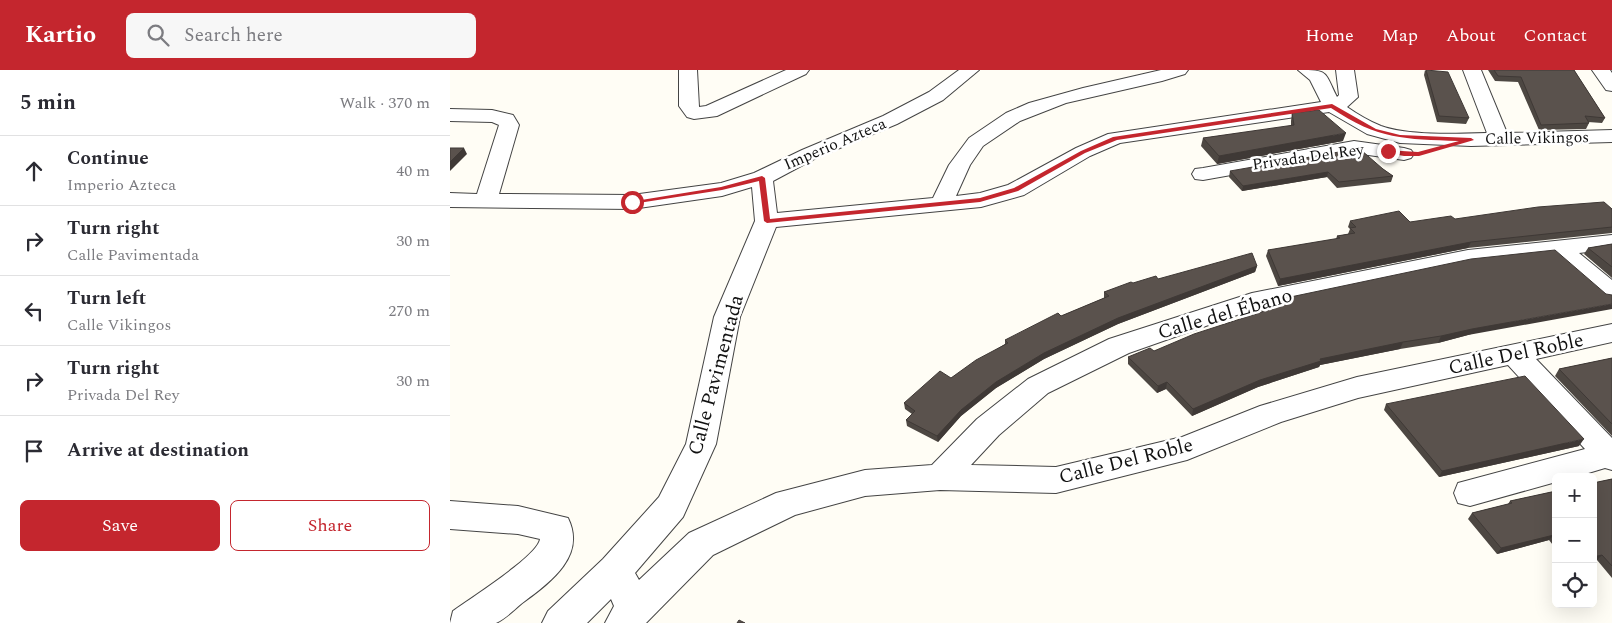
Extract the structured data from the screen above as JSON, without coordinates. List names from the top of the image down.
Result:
{
  "streets": {
    "street": [
      "Calle Vikingos",
      "Imperio Azteca",
      "Privada Del Rey",
      "Calle del Ébano",
      "Calle Del Roble",
      "Calle Pavimentada"
    ]
  },
  "crossings": [
    ["Calle Vikingos", "Privada Del Rey"],
    ["Imperio Azteca", "Calle Pavimentada"],
    ["Calle del Ébano", "Calle Del Roble"]
  ],
  "page": {
    "header": "Kartio",
    "search": "Search here",
    "nav": [
      "Home",
      "Map",
      "About",
      "Contact"
    ],
    "heading": ["5 min", "Walk · 370 m"],
    "list": [
      ["Continue", "Imperio Azteca", "40 m"],
      ["Turn right", "Calle Pavimentada", "30 m"],
      ["Turn left", "Calle Vikingos", "270 m"],
      ["Turn right", "Privada Del Rey", "30 m"],
      "Arrive at destination"
    ],
    "map_buttons": ["+", "−"],
    "buttons": ["Save", "Share"]
  }
}
